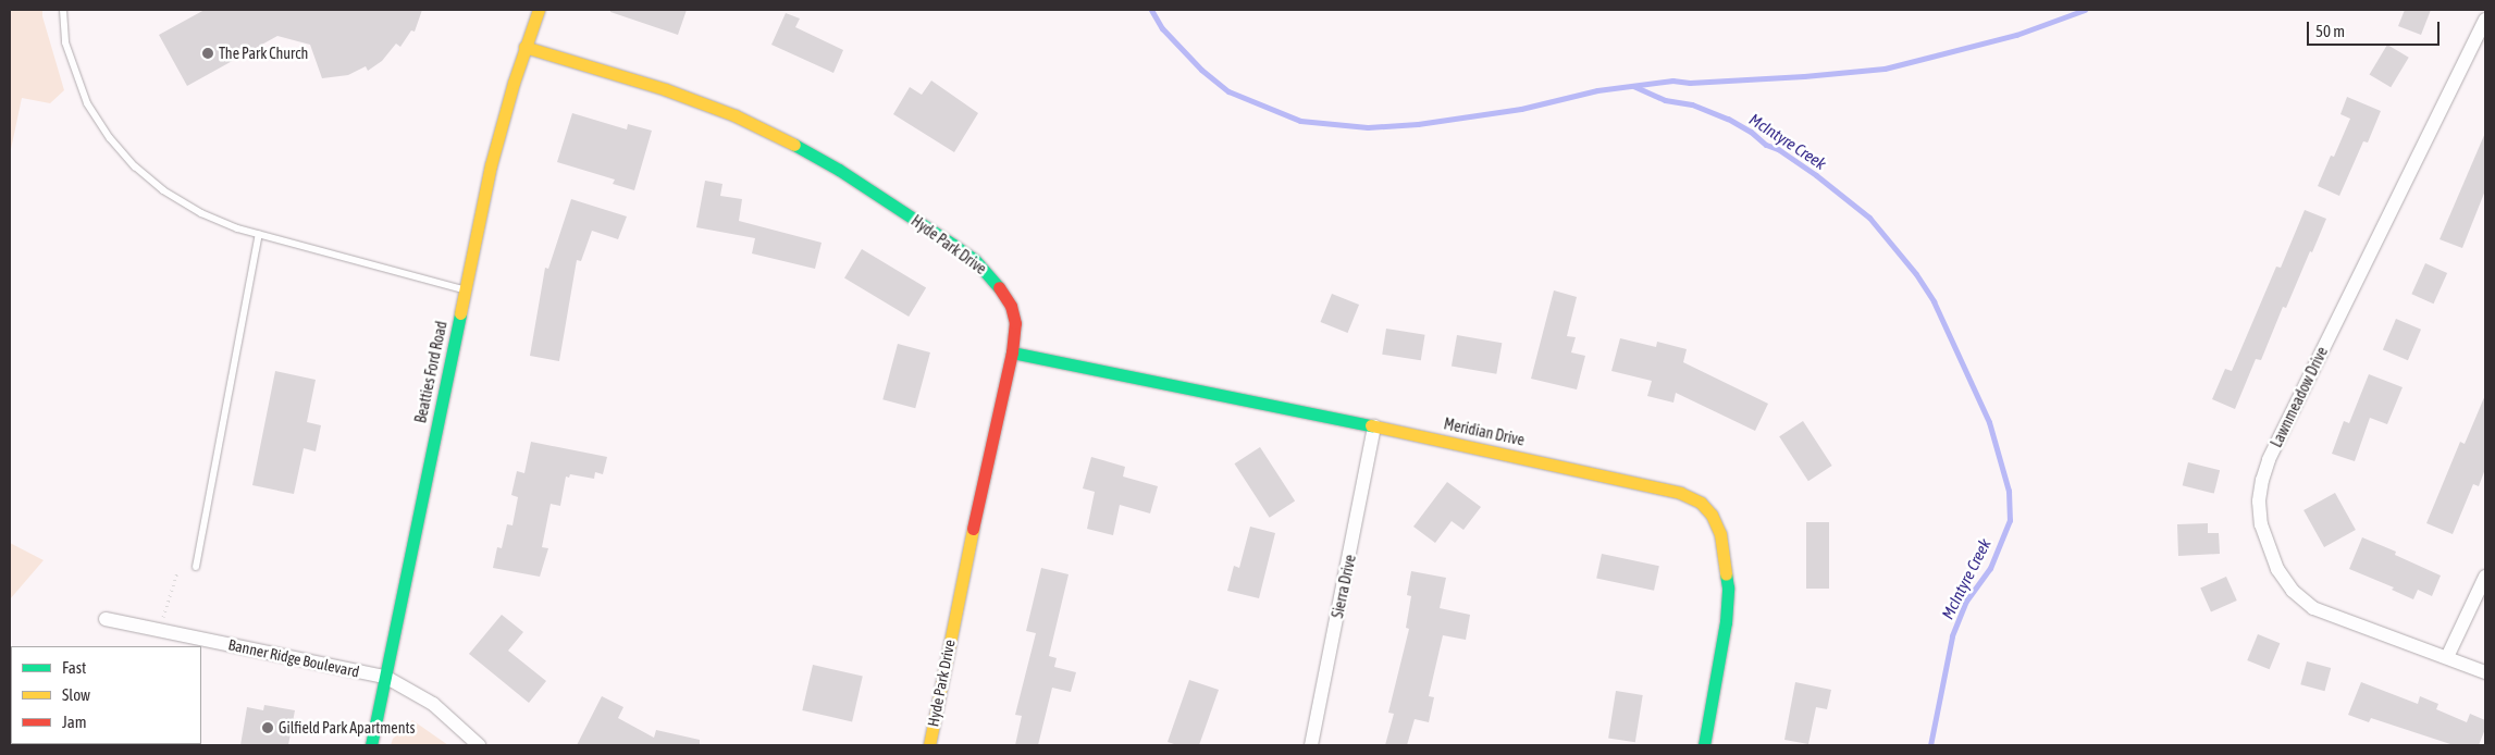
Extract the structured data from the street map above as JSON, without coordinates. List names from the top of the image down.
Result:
{
  "streets": {
    "street": [
      "Hyde Park Drive",
      "Beatties Ford Road",
      "Lawnmeadow Drive",
      "Meridian Drive",
      "Sierra Drive",
      "Banner Ridge Boulevard"
    ]
  },
  "crossings": [
    ["Hyde Park Drive", "Beatties Ford Road"],
    ["Hyde Park Drive", "Meridian Drive"],
    ["Beatties Ford Road", "Banner Ridge Boulevard"],
    ["Meridian Drive", "Sierra Drive"]
  ],
  "water": ["McIntyre Creek"],
  "places": ["The Park Church", "Gilfield Park Apartments"],
  "legend": ["Fast", "Slow", "Jam"],
  "scale_bar": "50 m"
}
